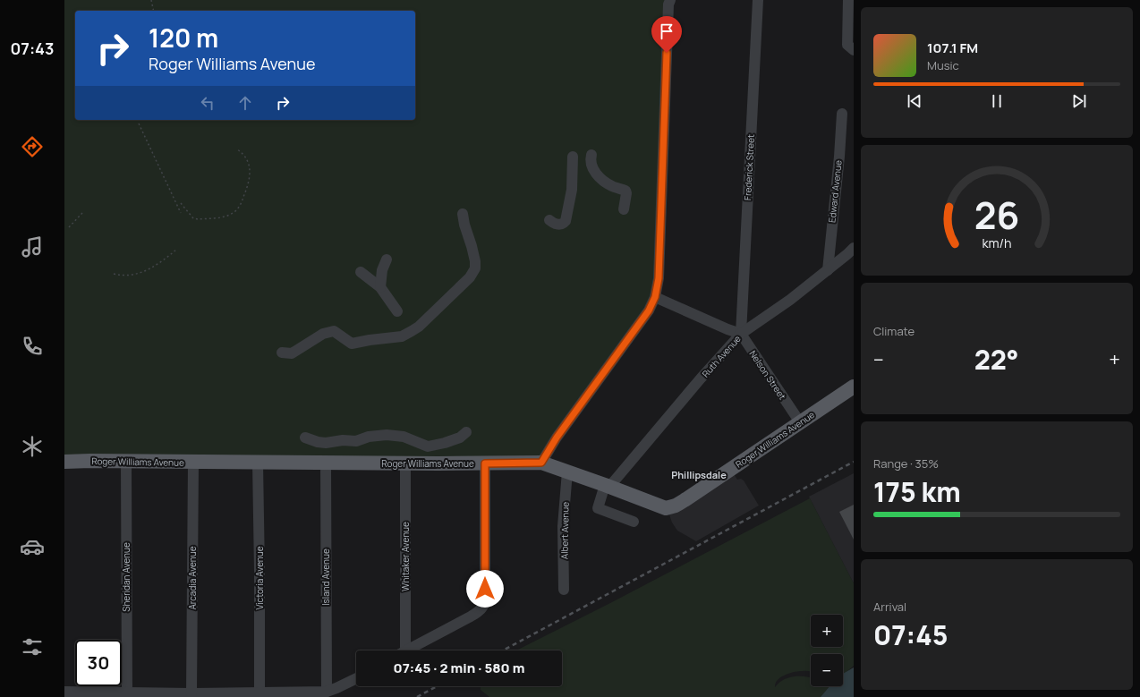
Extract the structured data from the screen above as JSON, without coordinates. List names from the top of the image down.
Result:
{
  "streets": {
    "main road": ["Roger Williams Avenue"],
    "street": [
      "Frederick Street",
      "Edward Avenue",
      "Ruth Avenue",
      "Nelson Street",
      "Albert Avenue",
      "Whitaker Avenue",
      "Sheridan Avenue",
      "Island Avenue",
      "Arcadia Avenue",
      "Victoria Avenue"
    ]
  },
  "crossings": [
    ["Frederick Street", "Ruth Avenue"],
    ["Frederick Street", "Nelson Street"],
    ["Edward Avenue", "Ruth Avenue"],
    ["Ruth Avenue", "Nelson Street"],
    ["Ruth Avenue", "Roger Williams Avenue"],
    ["Nelson Street", "Roger Williams Avenue"],
    ["Roger Williams Avenue", "Albert Avenue"],
    ["Roger Williams Avenue", "Whitaker Avenue"],
    ["Roger Williams Avenue", "Sheridan Avenue"],
    ["Roger Williams Avenue", "Island Avenue"],
    ["Roger Williams Avenue", "Arcadia Avenue"],
    ["Roger Williams Avenue", "Victoria Avenue"]
  ],
  "districts": ["Phillipsdale"],
  "page": {
    "tabs": "07:43",
    "turn": ["120 m", "Roger Williams Avenue"],
    "song": ["107.1 FM", "Music"],
    "tile": [
      "Climate",
      ["Range · 35%", "175 km"],
      ["Arrival", "07:45"]
    ],
    "heat": ["−", "22°", "+"],
    "map_buttons": ["+", "−"],
    "limit": "30",
    "trip": "07:45 · 2 min · 580 m",
    "gauge": ["26", "km/h"]
  }
}
